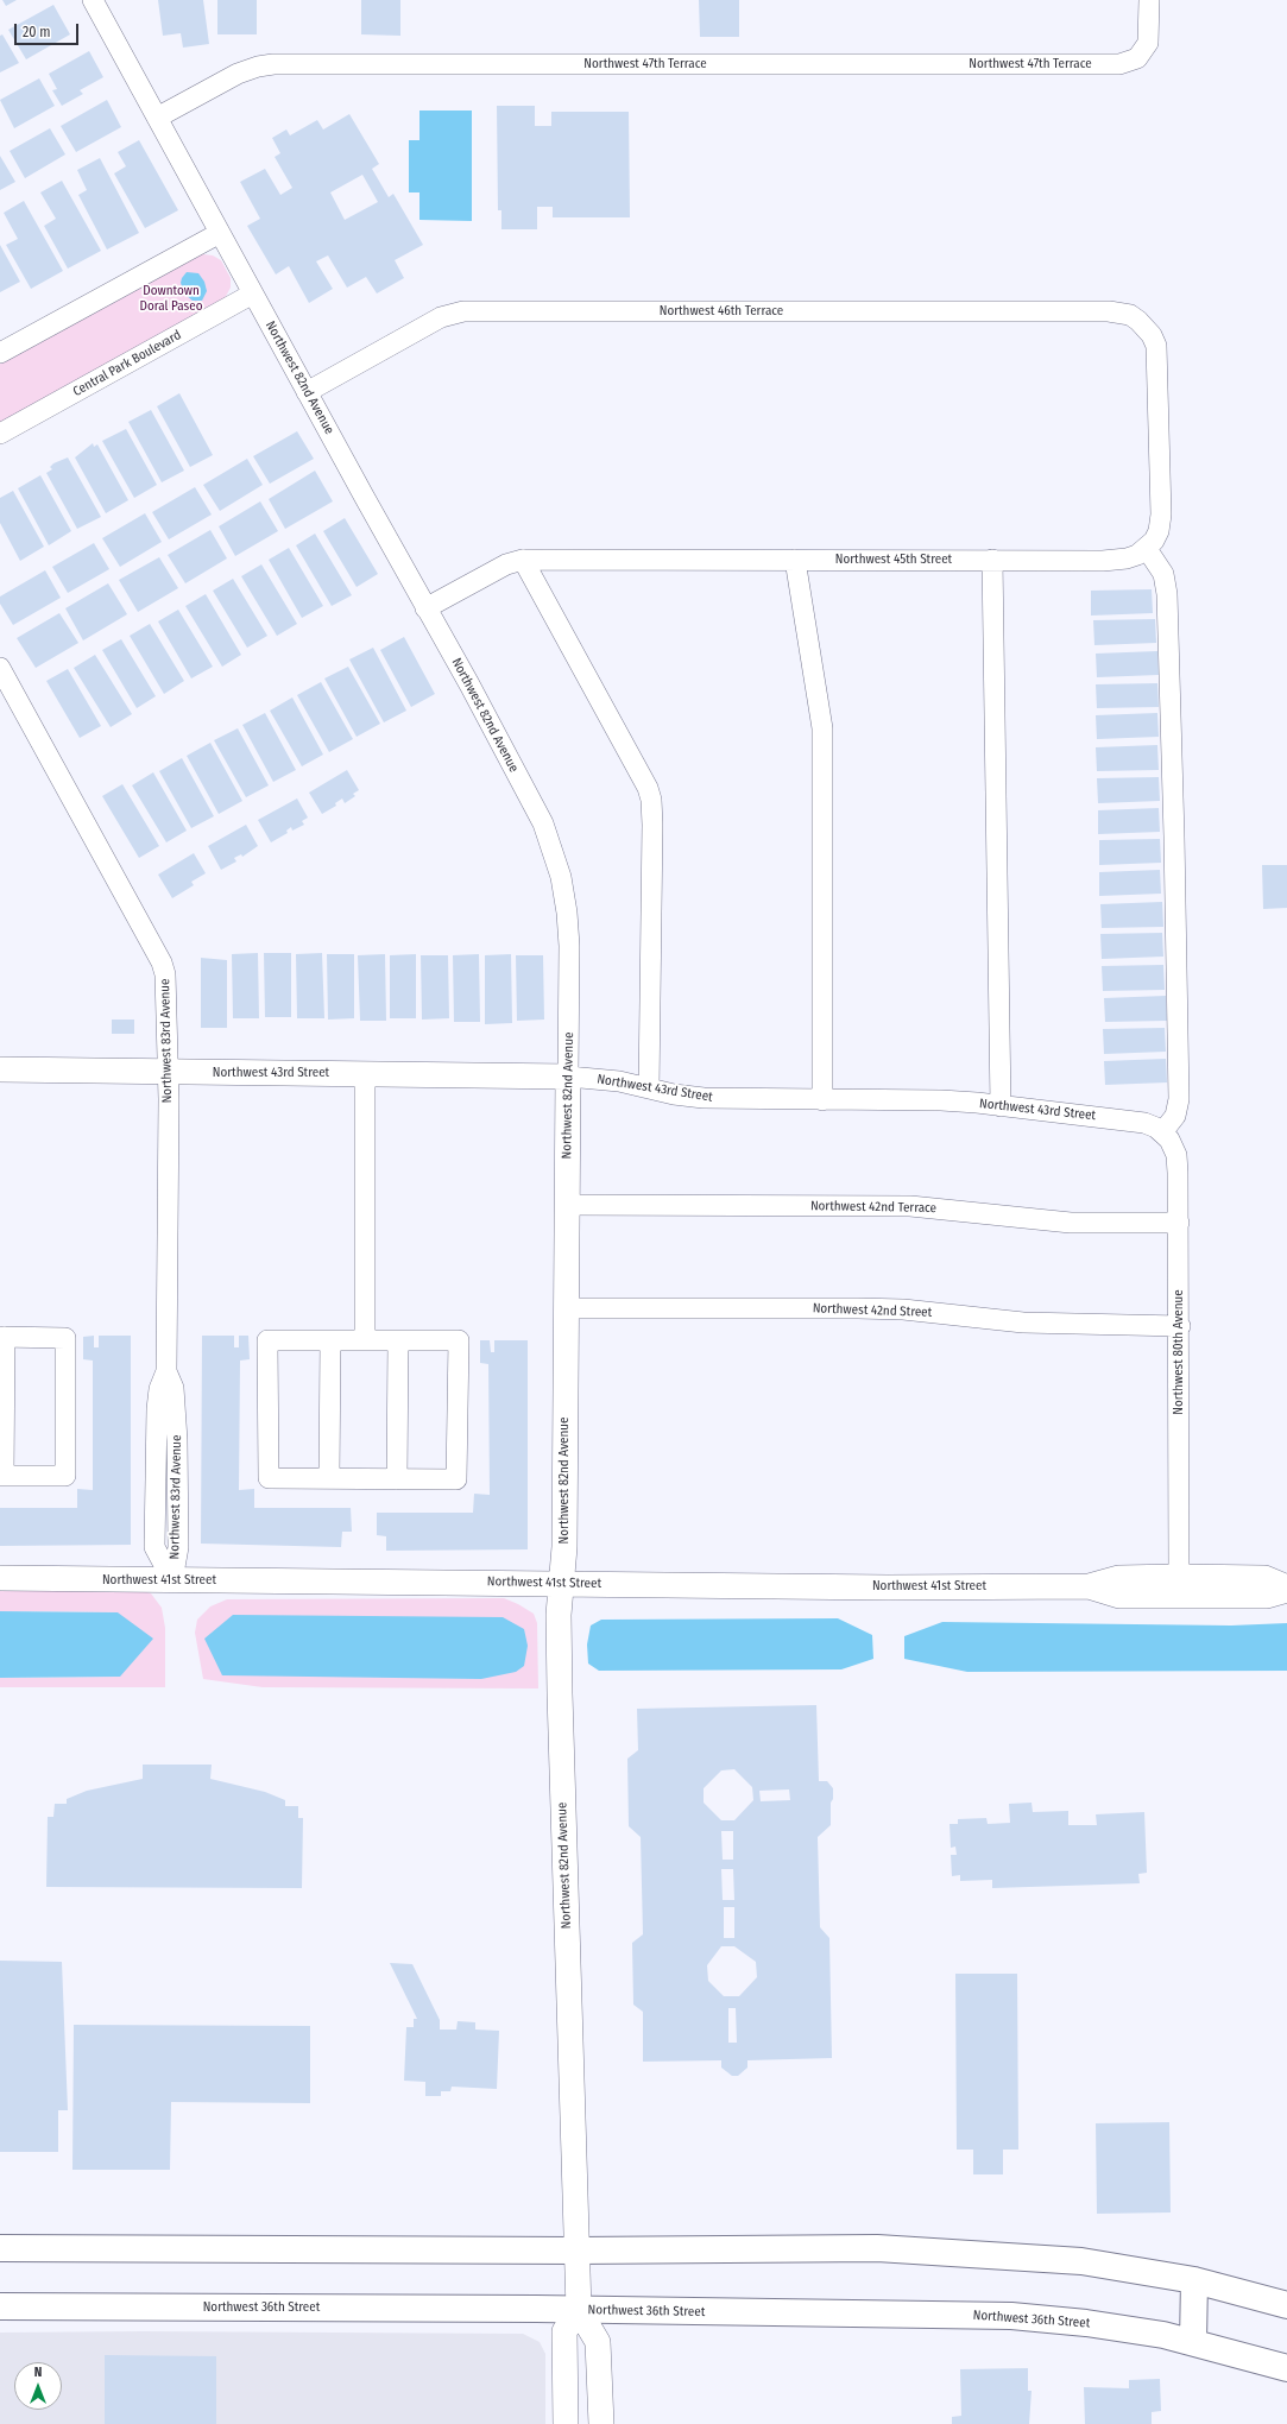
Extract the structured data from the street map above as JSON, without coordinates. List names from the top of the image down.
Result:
{
  "streets": {
    "main road": ["Northwest 36th Street"],
    "street": [
      "Northwest 47th Terrace",
      "Northwest 46th Terrace",
      "Central Park Boulevard",
      "Northwest 82nd Avenue",
      "Northwest 45th Street",
      "Northwest 83rd Avenue",
      "Northwest 43rd Street",
      "Northwest 42nd Terrace",
      "Northwest 42nd Street",
      "Northwest 80th Avenue",
      "Northwest 41st Street"
    ]
  },
  "crossings": [
    ["Northwest 47th Terrace", "Northwest 82nd Avenue"],
    ["Northwest 46th Terrace", "Northwest 82nd Avenue"],
    ["Northwest 46th Terrace", "Northwest 45th Street"],
    ["Central Park Boulevard", "Northwest 82nd Avenue"],
    ["Northwest 82nd Avenue", "Northwest 45th Street"],
    ["Northwest 82nd Avenue", "Northwest 43rd Street"],
    ["Northwest 82nd Avenue", "Northwest 42nd Terrace"],
    ["Northwest 82nd Avenue", "Northwest 42nd Street"],
    ["Northwest 82nd Avenue", "Northwest 41st Street"],
    ["Northwest 82nd Avenue", "Northwest 36th Street"],
    ["Northwest 83rd Avenue", "Northwest 43rd Street"],
    ["Northwest 83rd Avenue", "Northwest 41st Street"],
    ["Northwest 43rd Street", "Northwest 80th Avenue"],
    ["Northwest 42nd Terrace", "Northwest 80th Avenue"],
    ["Northwest 42nd Street", "Northwest 80th Avenue"],
    ["Northwest 80th Avenue", "Northwest 41st Street"]
  ],
  "parks": ["Downtown Doral Paseo"],
  "scale_bar": "20 m",
  "north": "top"
}
